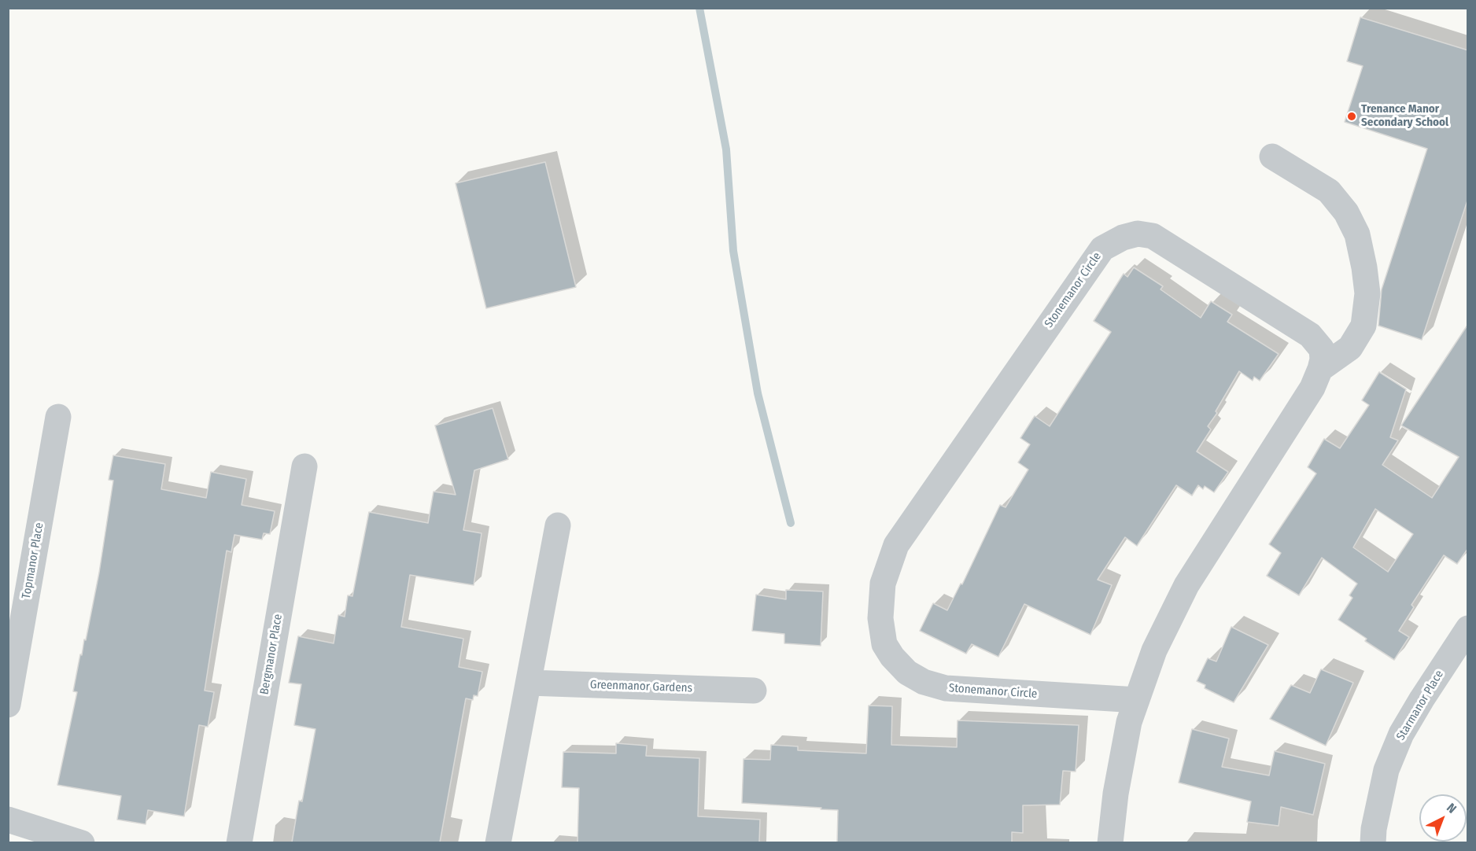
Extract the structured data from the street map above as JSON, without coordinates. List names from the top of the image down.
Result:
{
  "streets": {
    "street": [
      "Stonemanor Circle",
      "Topmanor Place",
      "Bergmanor Place",
      "Greenmanor Gardens",
      "Starmanor Place"
    ]
  },
  "places": ["Trenance Manor Secondary School"],
  "north": "top right"
}
